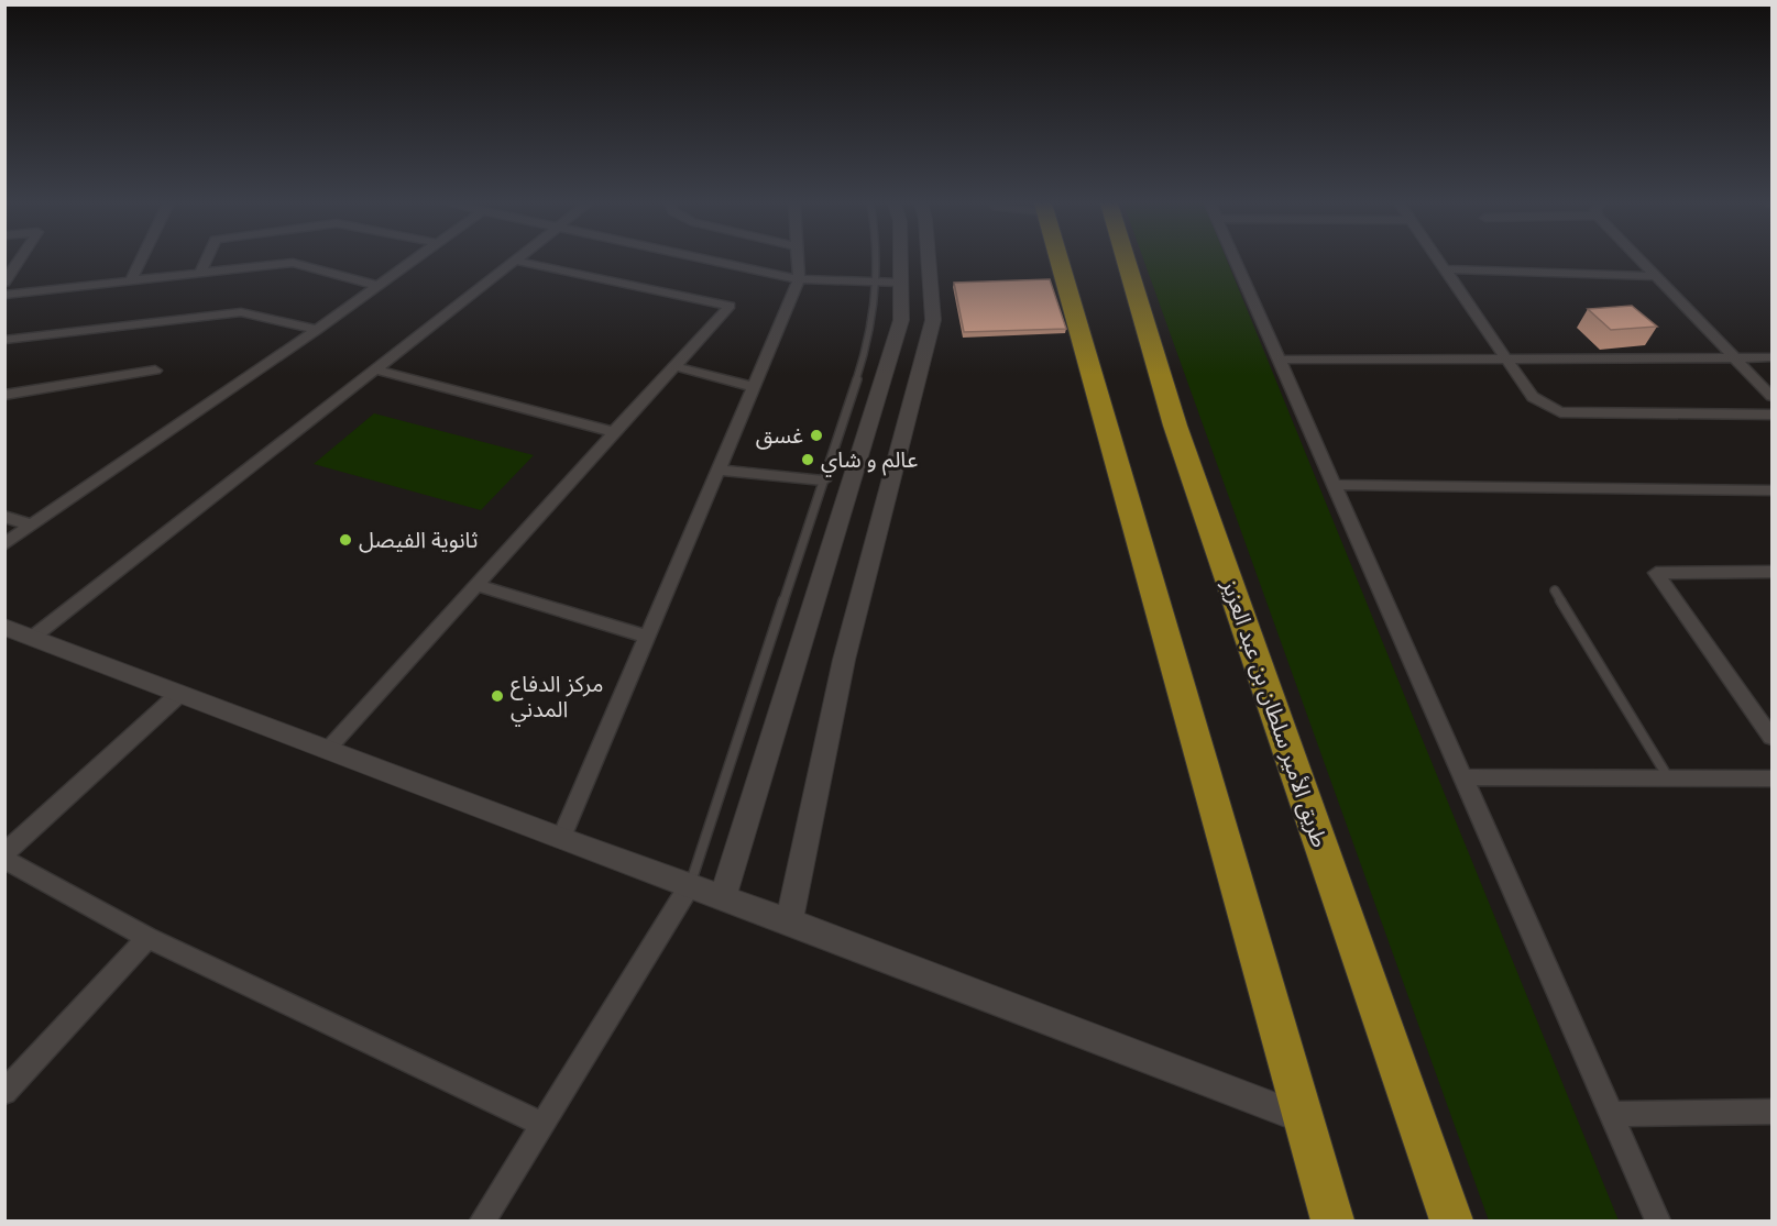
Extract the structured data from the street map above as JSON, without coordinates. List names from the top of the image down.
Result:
{
  "streets": {
    "highway": ["طريق الأمير سلطان بن عبد العزيز"]
  },
  "places": [
    "غسق",
    "عالم و شاي",
    "ثانوية الفيصل",
    "مركز الدفاع المدني"
  ]
}
